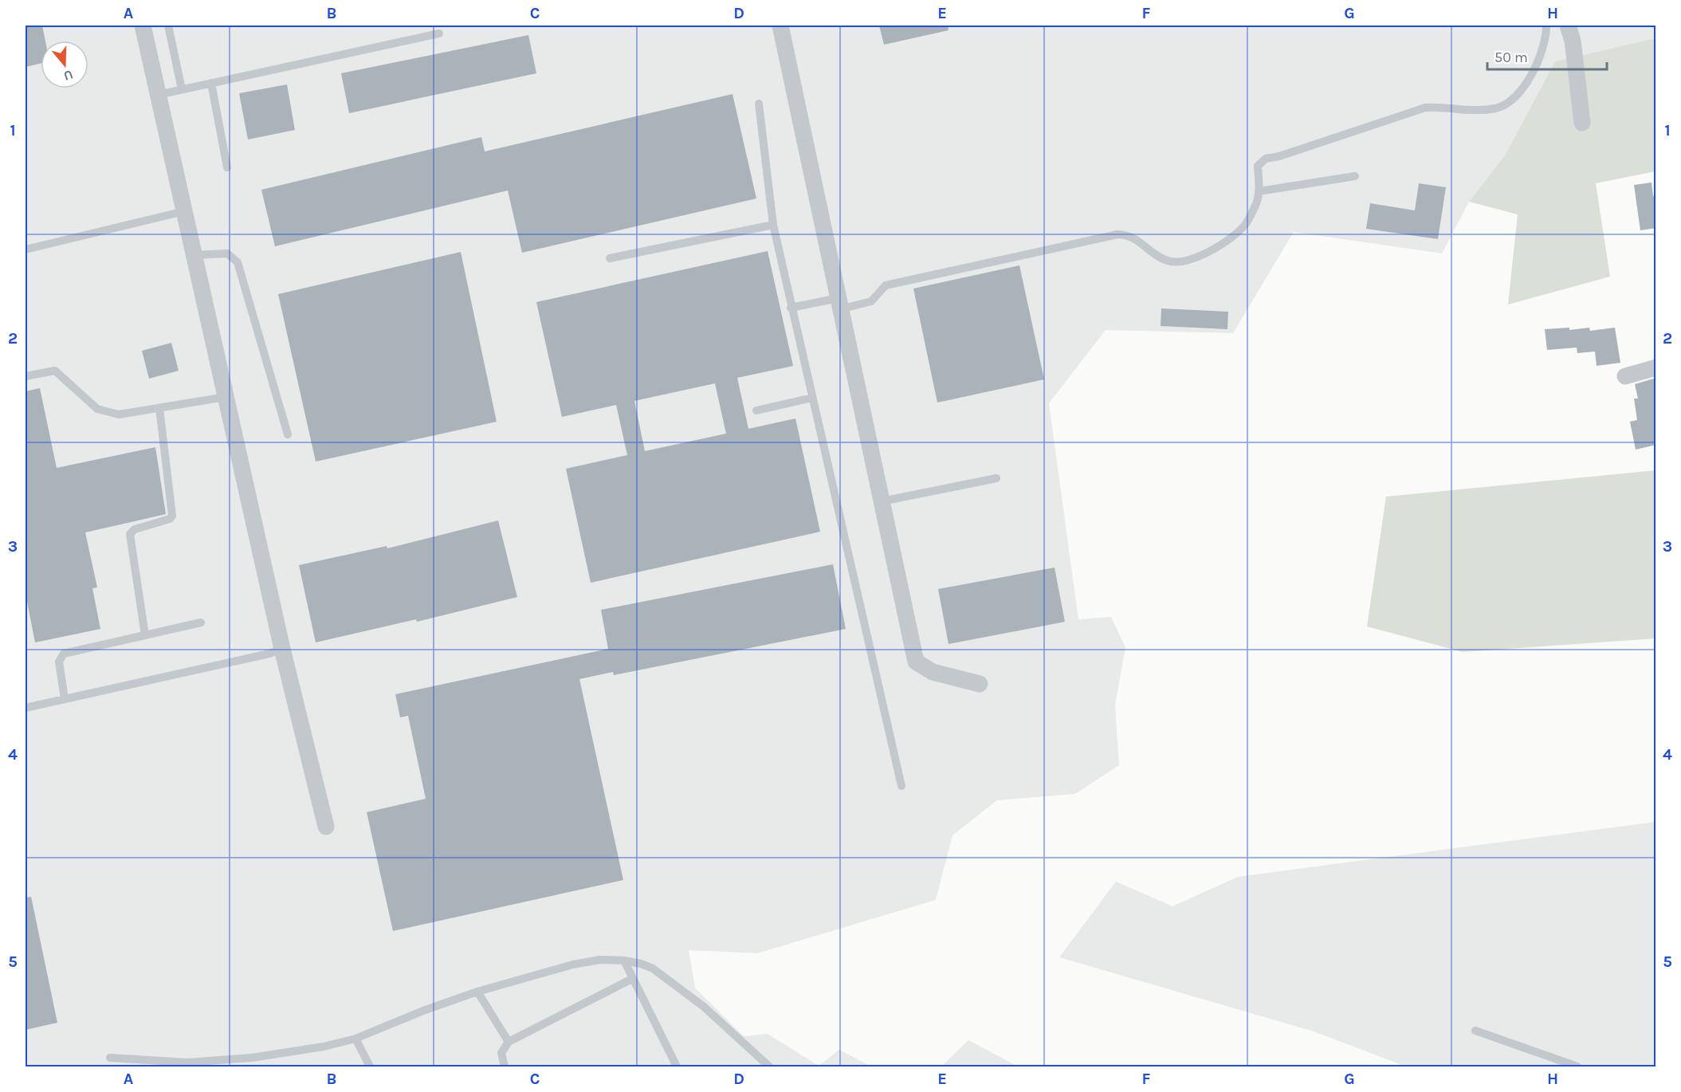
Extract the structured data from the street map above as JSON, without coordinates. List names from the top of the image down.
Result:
{
  "scale_bar": "50 m",
  "north": "bottom",
  "grid": {
    "columns": [
      "A",
      "B",
      "C",
      "D",
      "E",
      "F",
      "G",
      "H"
    ],
    "rows": [
      "1",
      "2",
      "3",
      "4",
      "5"
    ]
  }
}
